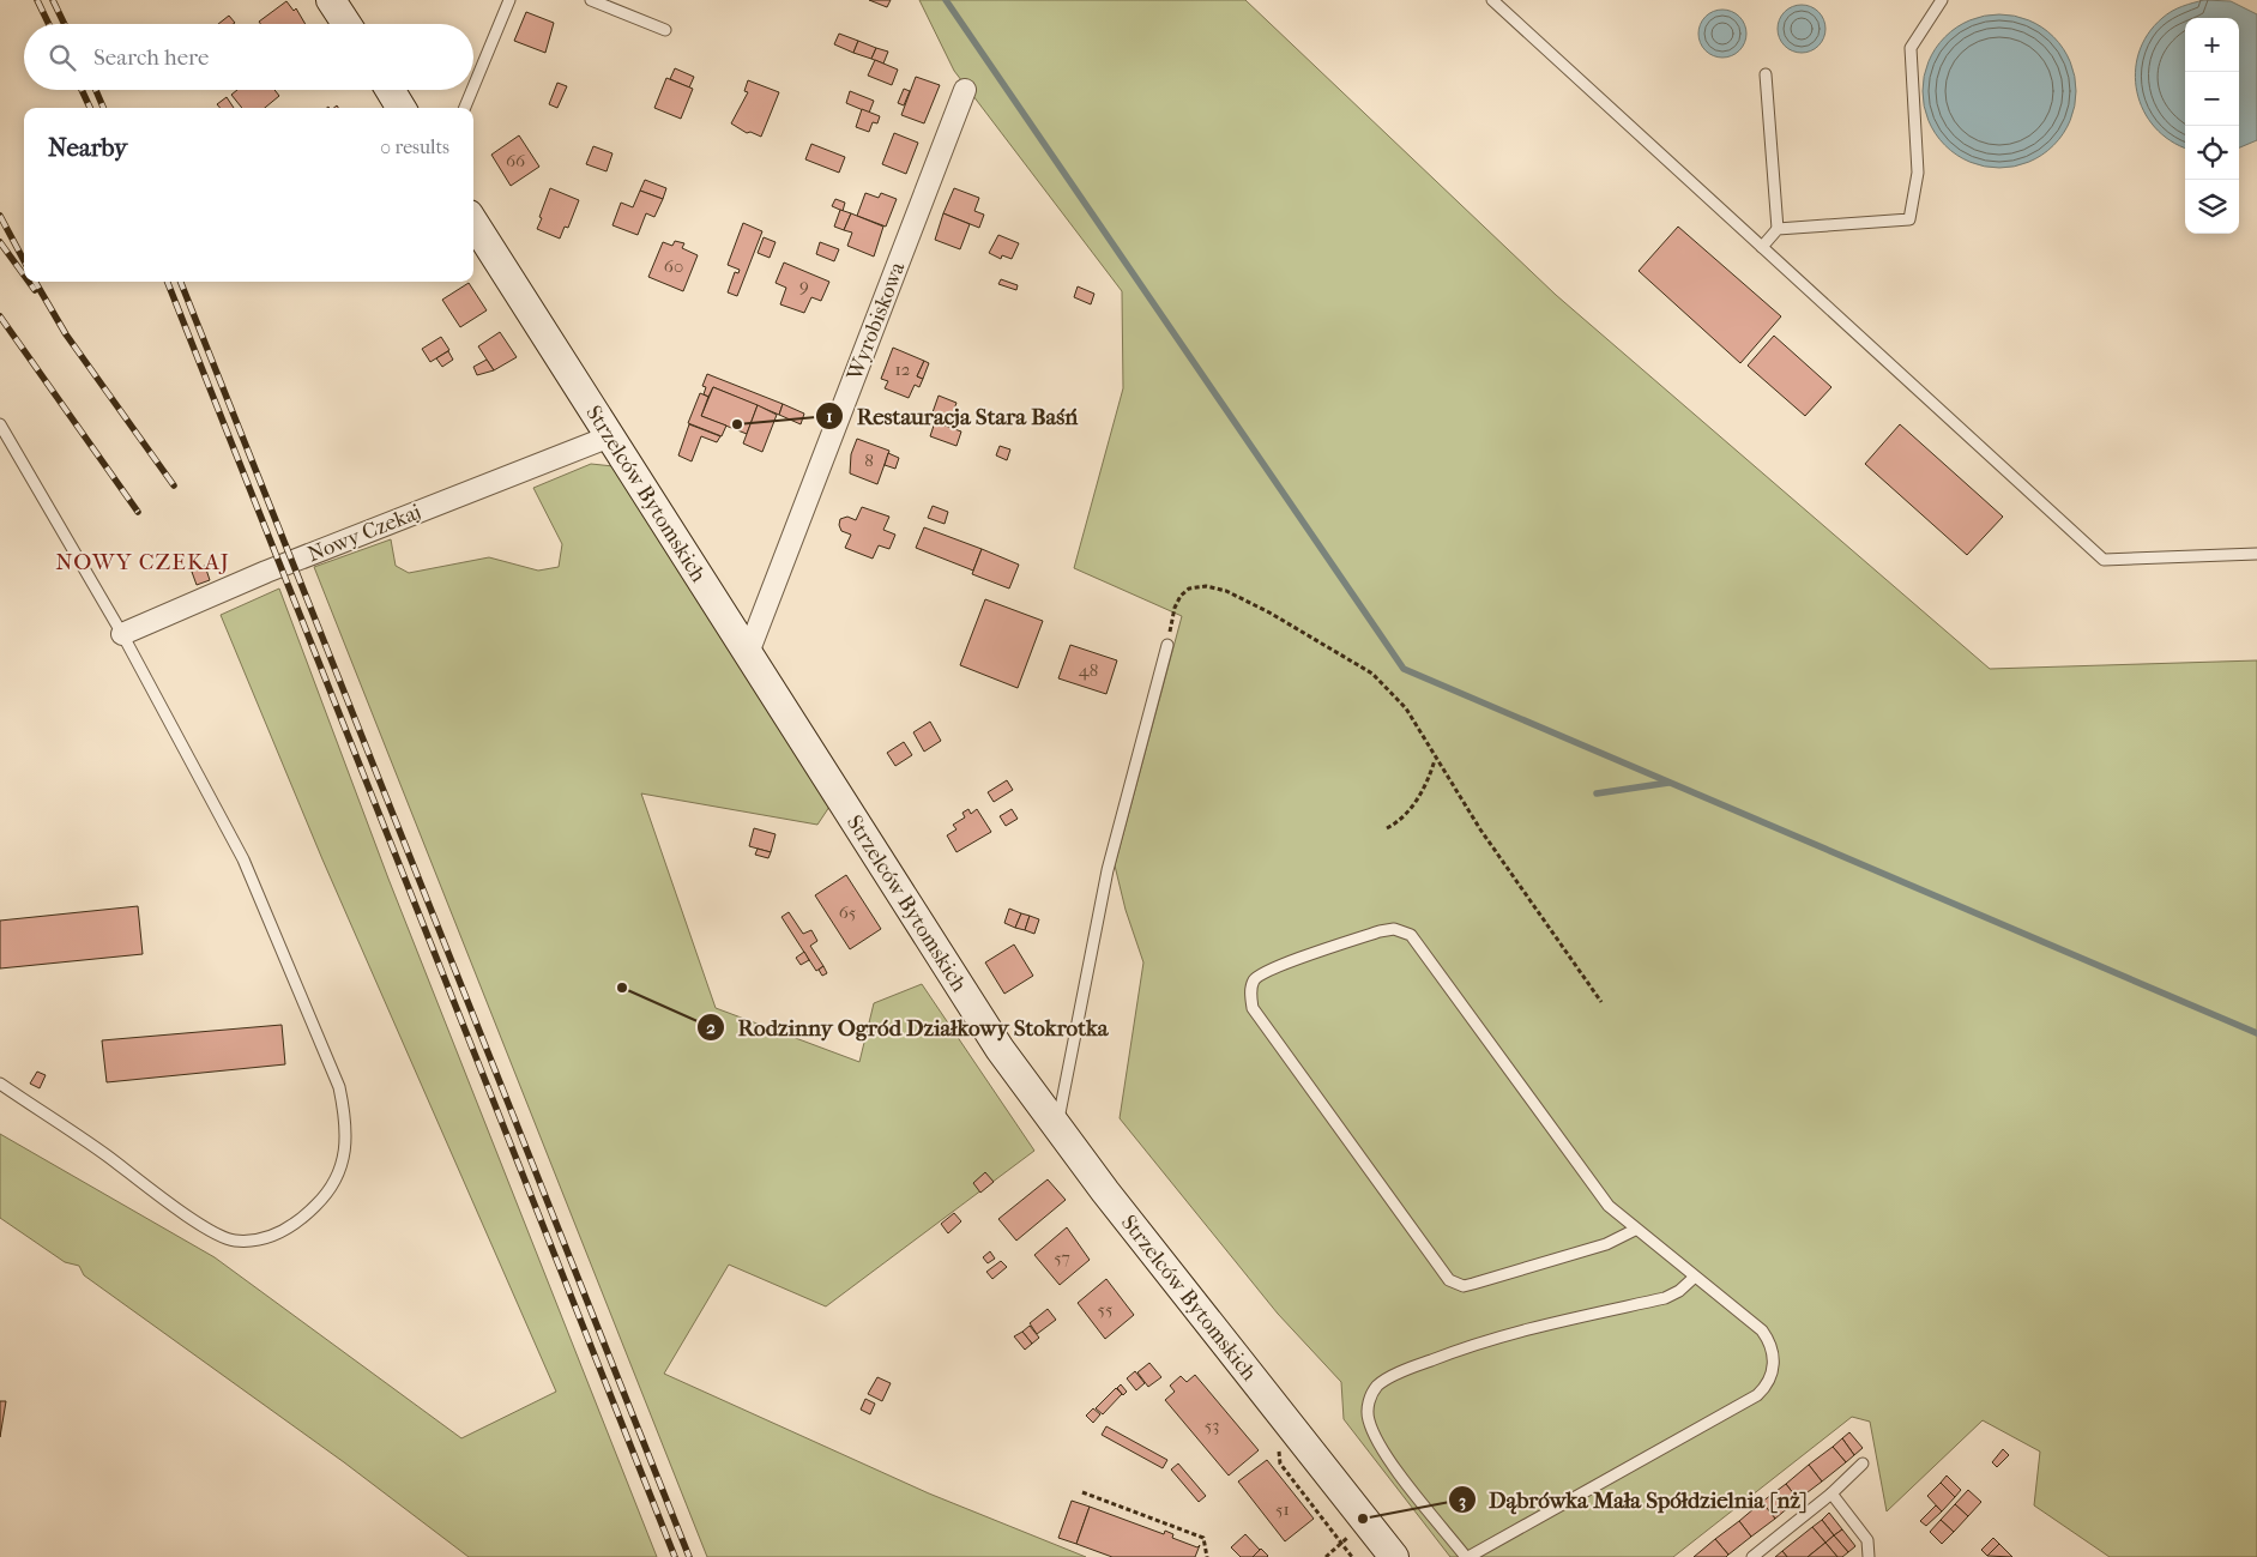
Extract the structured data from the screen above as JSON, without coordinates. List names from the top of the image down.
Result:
{
  "streets": {
    "street": ["Wyrobiskowa", "Strzelców Bytomskich", "Nowy Czekaj"]
  },
  "crossings": [
    ["Wyrobiskowa", "Strzelców Bytomskich"],
    ["Strzelców Bytomskich", "Nowy Czekaj"]
  ],
  "districts": ["NOWY CZEKAJ"],
  "places": ["Restauracja Stara Baśń", "Rodzinny Ogród Działkowy Stokrotka", "Dąbrówka Mała Spółdzielnia [nż]"],
  "house_numbers": [
    "66",
    "60",
    "9",
    "12",
    "8",
    "48",
    "65",
    "57",
    "55",
    "53",
    "51"
  ],
  "page": {
    "map_buttons": ["+", "−"],
    "search": "Search here",
    "heading": ["Nearby", "0 results"]
  }
}
